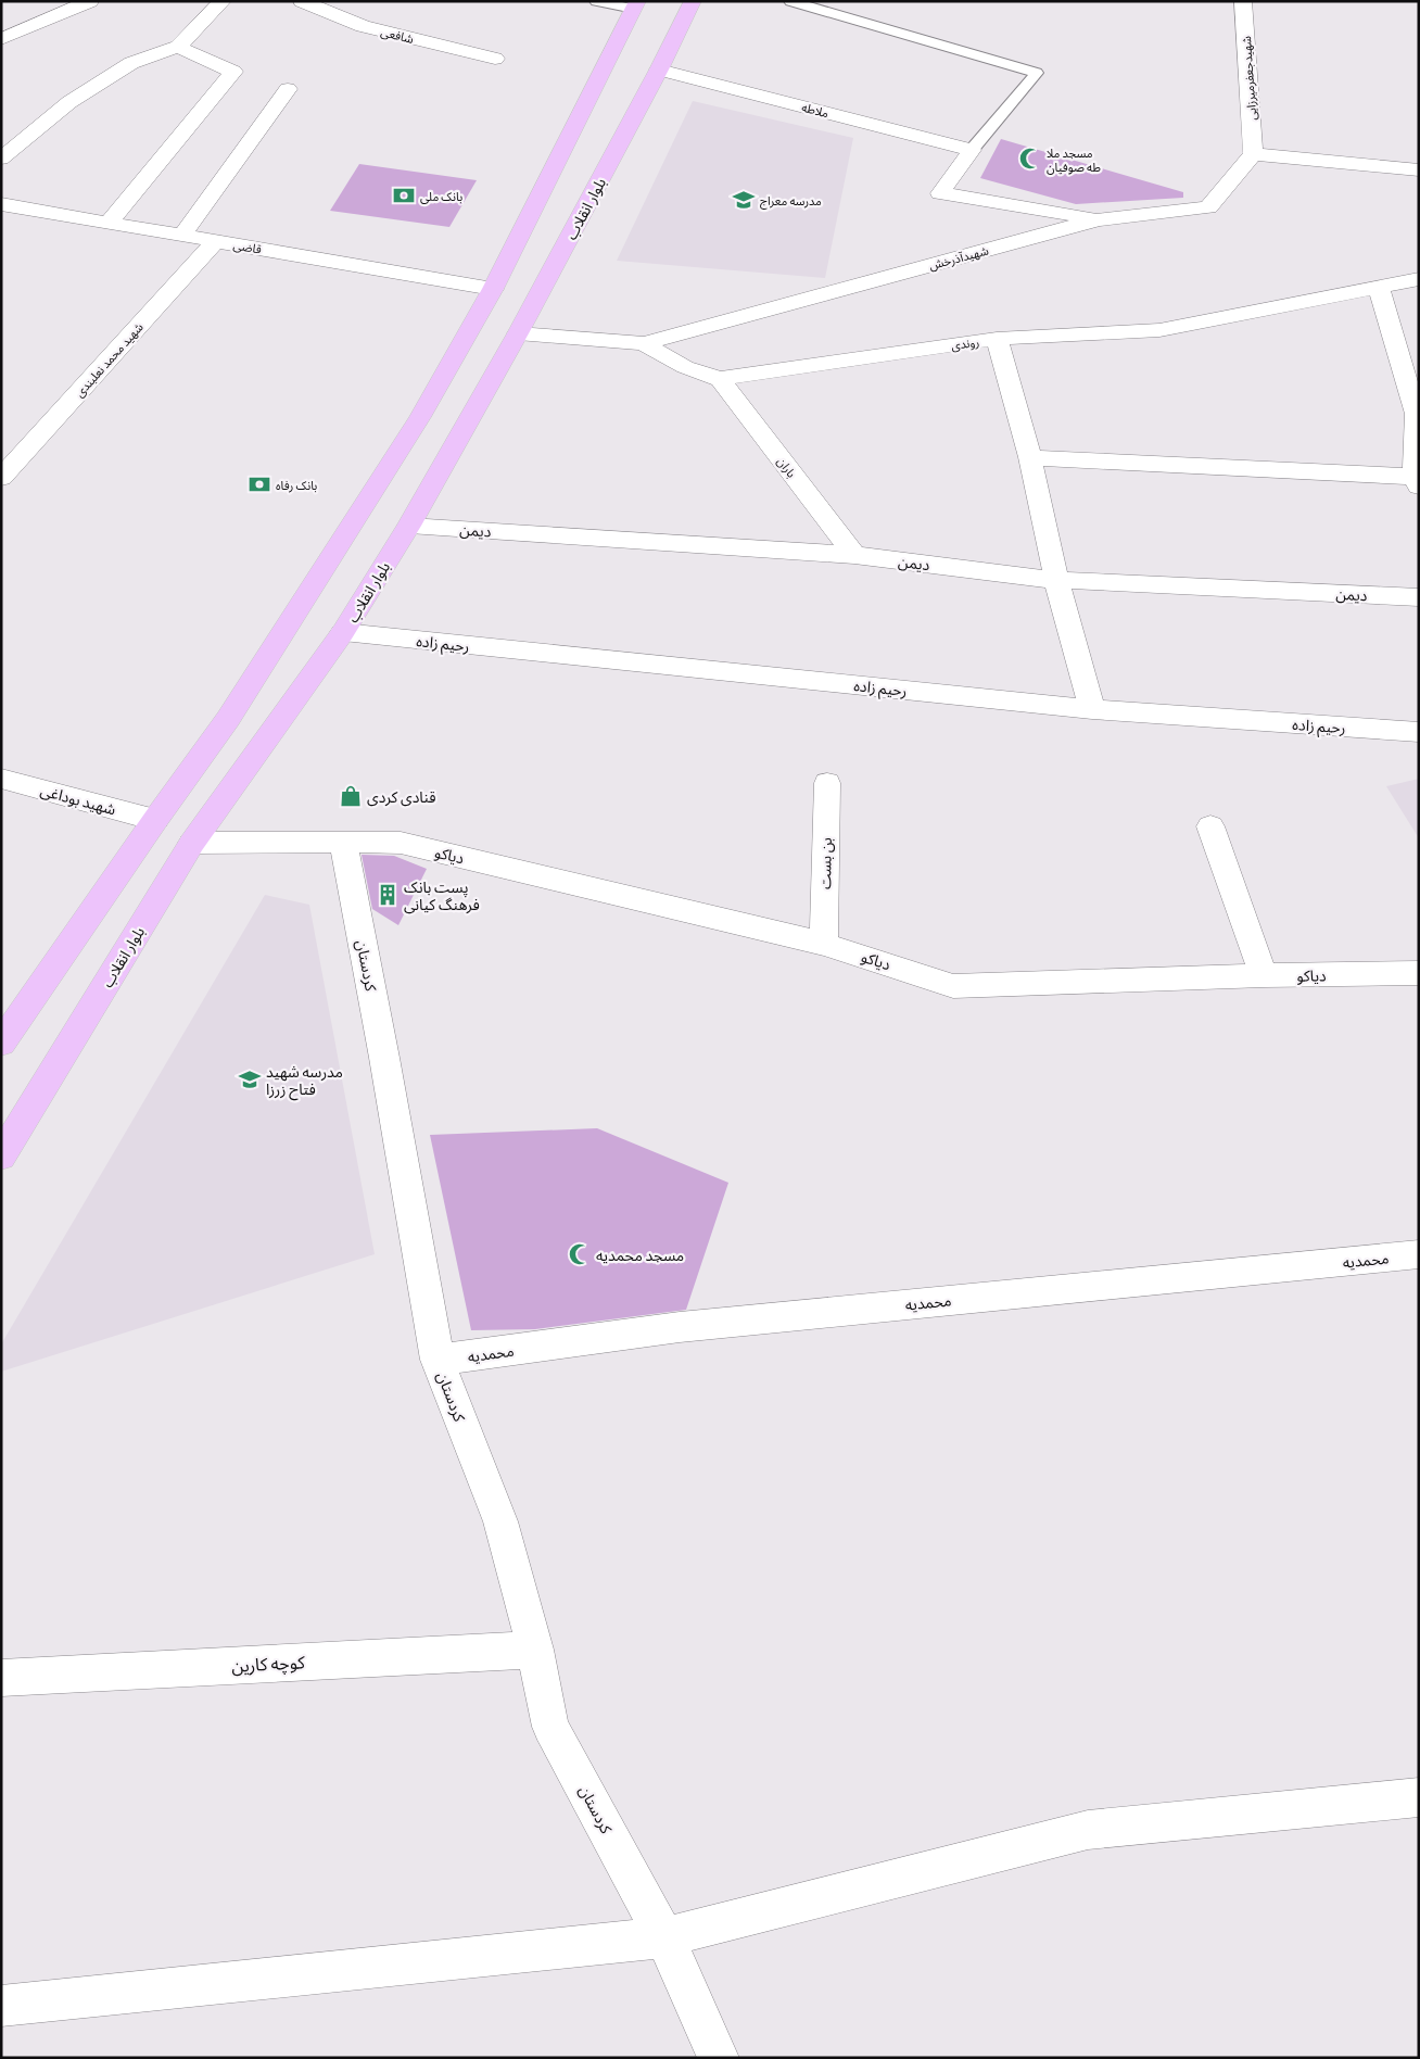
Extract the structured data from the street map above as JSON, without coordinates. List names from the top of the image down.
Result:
{
  "streets": {
    "main road": ["بلوار انقلاب"],
    "street": [
      "شافعی",
      "شهیدجعفرمیرزایی",
      "ملاطه",
      "قاضی",
      "شهیدآذرخش",
      "روندی",
      "شهید محمد نعلبندی",
      "باران",
      "دیمن",
      "رحیم زاده",
      "شهید بوداغی",
      "دیاکو",
      "بن بست",
      "کردستان",
      "محمدیه",
      "کوچه کارین"
    ]
  },
  "crossings": [
    ["شهیدجعفرمیرزایی", "شهیدآذرخش"],
    ["ملاطه", "بلوار انقلاب"],
    ["بلوار انقلاب", "روندی"],
    ["بلوار انقلاب", "دیمن"],
    ["بلوار انقلاب", "رحیم زاده"],
    ["قاضی", "شهید محمد نعلبندی"],
    ["شهیدآذرخش", "روندی"],
    ["روندی", "باران"],
    ["باران", "دیمن"],
    ["دیاکو", "بن بست"],
    ["دیاکو", "کردستان"],
    ["کردستان", "محمدیه"],
    ["کردستان", "کوچه کارین"]
  ],
  "places": {
    "mosque": ["مسجد ملا طه صوفیان", "مسجد محمدیه"],
    "bank": ["بانک ملی", "بانک رفاه"],
    "school or university": ["مدرسه معراج", "مدرسه شهید فتاح زرزا"],
    "shop": ["قنادی کردی"],
    "building": ["پست بانک فرهنگ کیانی"]
  }
}
